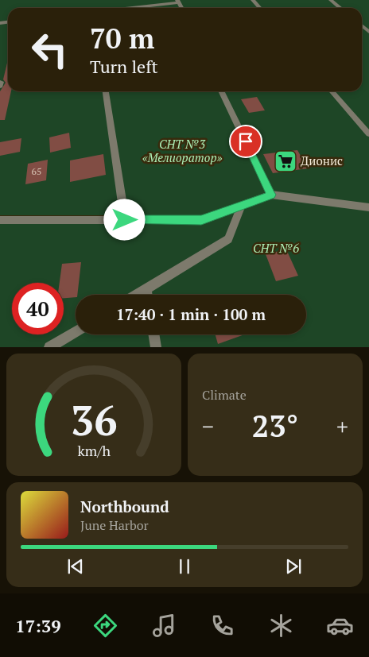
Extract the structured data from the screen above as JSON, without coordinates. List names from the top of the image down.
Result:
{
  "parks": ["СНТ №3 «Мелиоратор»", "СНТ №6"],
  "places": {
    "supermarket": ["Дионис"]
  },
  "house_numbers": ["65"],
  "page": {
    "turn": ["70 m", "Turn left"],
    "limit": "40",
    "trip": "17:40 · 1 min · 100 m",
    "tile": "Climate",
    "heat": ["−", "23°", "+"],
    "song": ["Northbound", "June Harbor"],
    "tabs": "17:39",
    "gauge": ["36", "km/h"]
  }
}
